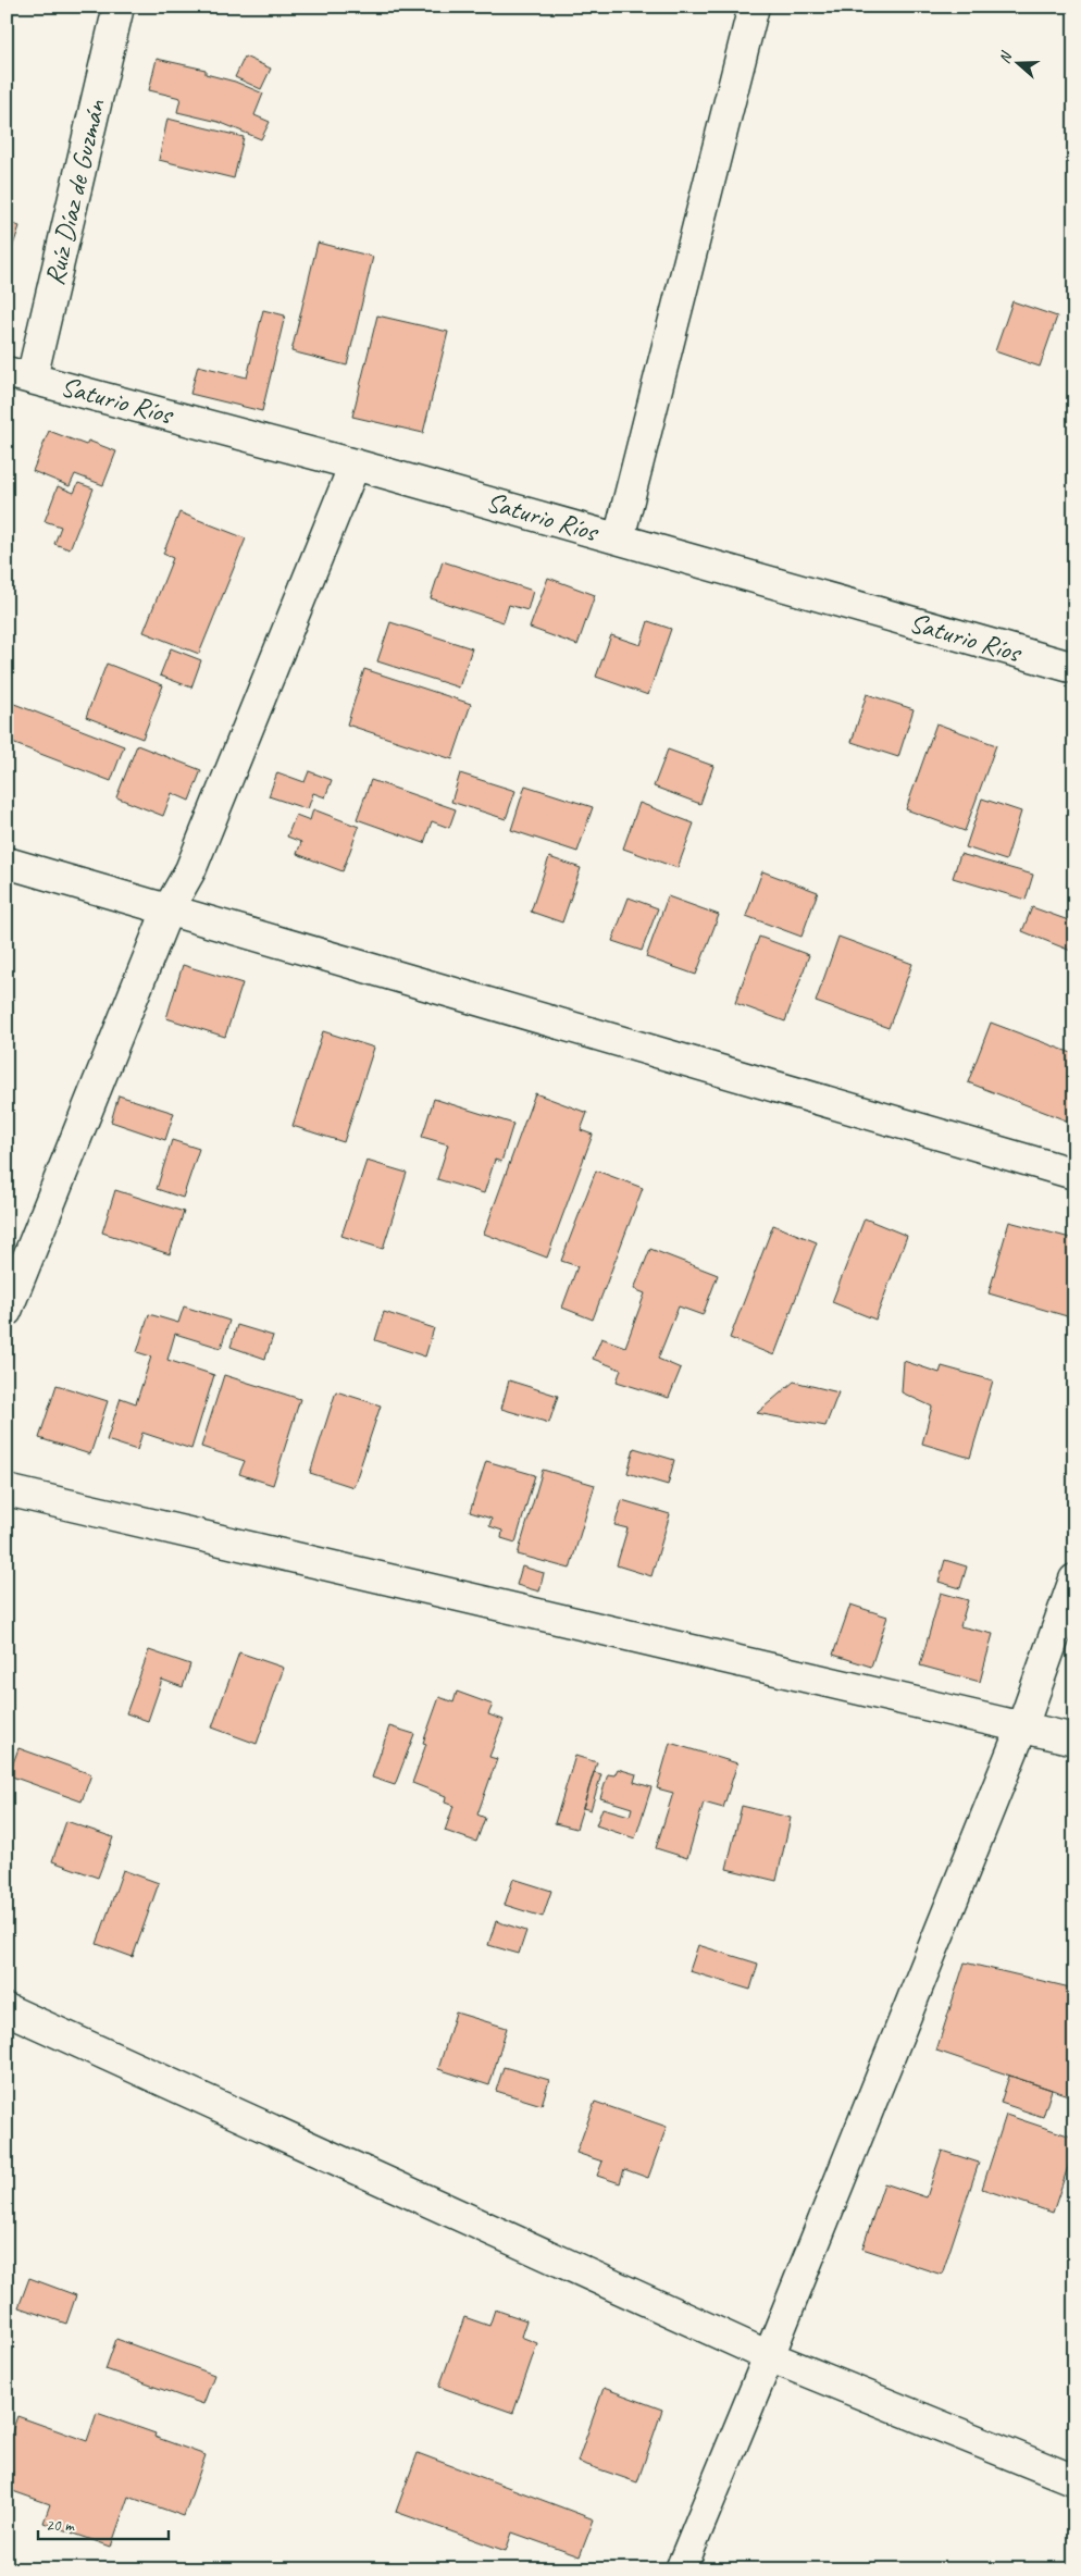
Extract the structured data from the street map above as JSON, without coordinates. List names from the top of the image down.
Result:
{
  "streets": {
    "street": ["Ruíz Díaz de Guzmán", "Saturio Ríos"]
  },
  "crossings": [
    ["Ruíz Díaz de Guzmán", "Saturio Ríos"]
  ],
  "scale_bar": "20 m",
  "north": "left"
}
